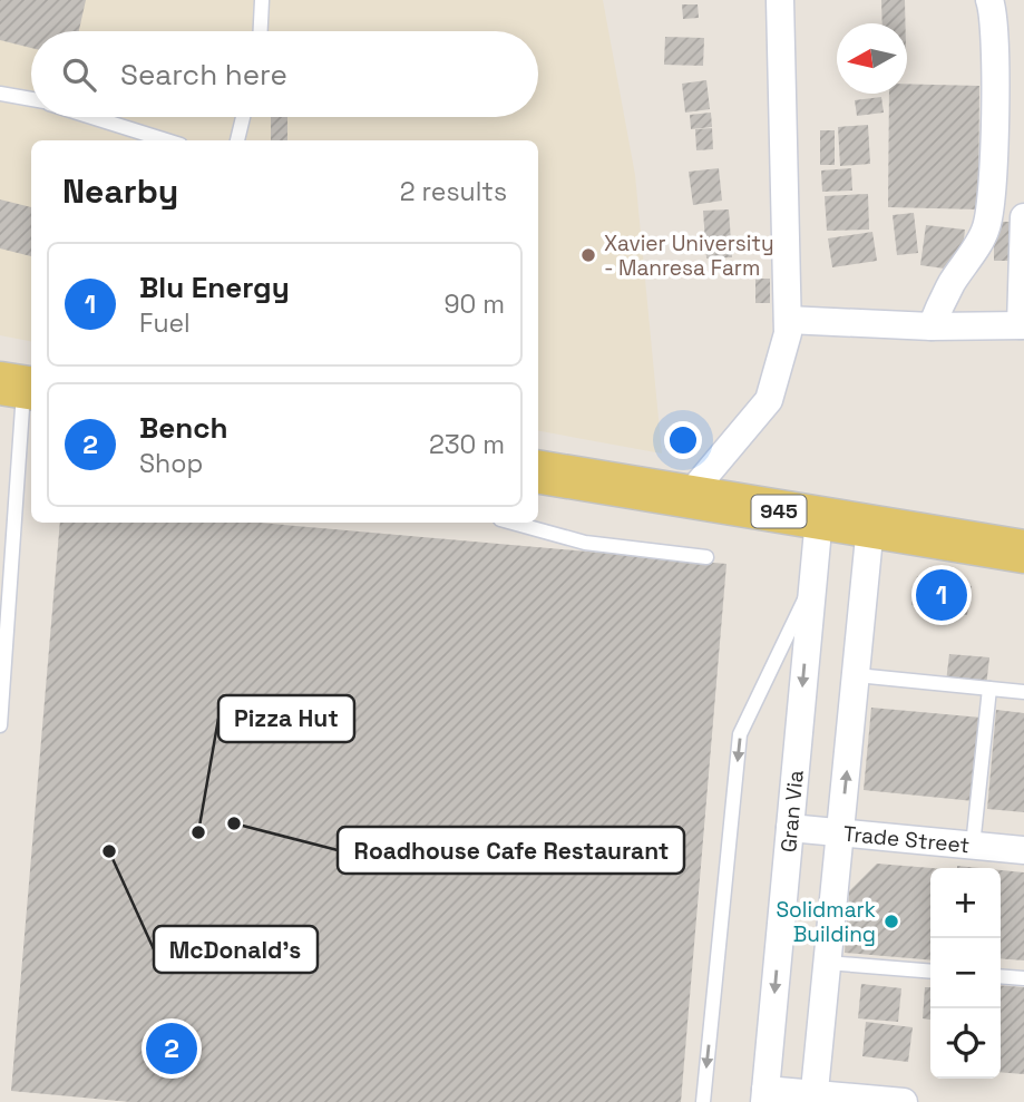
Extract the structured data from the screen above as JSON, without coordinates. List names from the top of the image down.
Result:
{
  "streets": {
    "main road": ["945"],
    "street": ["Gran Via", "Trade Street"]
  },
  "crossings": [
    ["945", "Gran Via"],
    ["Gran Via", "Trade Street"]
  ],
  "places": [
    "Xavier University - Manresa Farm",
    "Roadhouse Cafe Restaurant",
    "Pizza Hut",
    "McDonald's",
    "Solidmark Building"
  ],
  "north": "left",
  "page": {
    "search": "Search here",
    "heading": ["Nearby", "2 results"],
    "list": [
      {
        "mark": "1",
        "name": "Blu Energy",
        "note": "Fuel",
        "value": "90 m"
      },
      {
        "mark": "2",
        "name": "Bench",
        "note": "Shop",
        "value": "230 m"
      }
    ],
    "pins": ["1", "2"],
    "map_buttons": ["+", "−"]
  }
}
